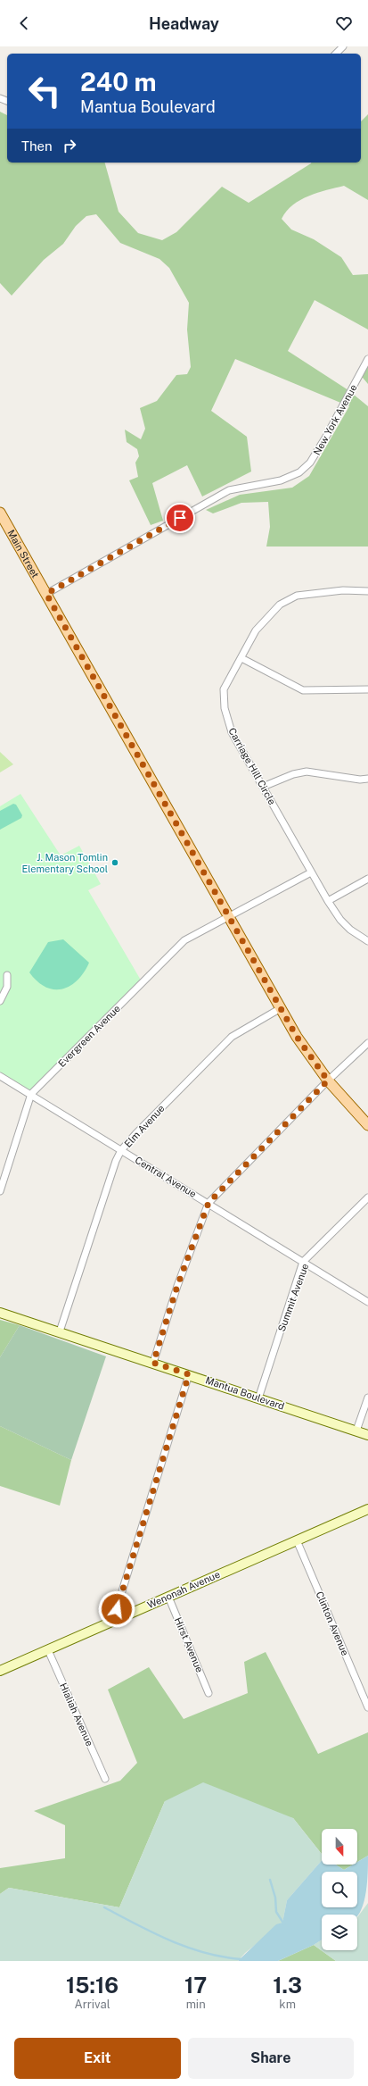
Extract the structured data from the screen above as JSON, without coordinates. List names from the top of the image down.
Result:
{
  "streets": {
    "main road": ["Main Street"],
    "street": [
      "New York Avenue",
      "Carriage Hill Circle",
      "Evergreen Avenue",
      "Elm Avenue",
      "Central Avenue",
      "Summit Avenue",
      "Mantua Boulevard",
      "Wenonah Avenue",
      "Clinton Avenue",
      "Hirst Avenue",
      "Hialiah Avenue"
    ]
  },
  "crossings": [
    ["New York Avenue", "Main Street"],
    ["Main Street", "Evergreen Avenue"],
    ["Main Street", "Elm Avenue"],
    ["Carriage Hill Circle", "Evergreen Avenue"],
    ["Evergreen Avenue", "Central Avenue"],
    ["Elm Avenue", "Central Avenue"],
    ["Elm Avenue", "Mantua Boulevard"],
    ["Central Avenue", "Summit Avenue"],
    ["Summit Avenue", "Mantua Boulevard"],
    ["Wenonah Avenue", "Clinton Avenue"],
    ["Wenonah Avenue", "Hirst Avenue"],
    ["Wenonah Avenue", "Hialiah Avenue"]
  ],
  "places": ["J. Mason Tomlin Elementary School"],
  "north": "bottom",
  "page": {
    "header": "Headway",
    "turn": ["240 m", "Mantua Boulevard"],
    "then": "Then",
    "eta": [
      "15:16",
      "Arrival",
      "17",
      "min",
      "1.3",
      "km"
    ],
    "buttons": ["Exit", "Share"]
  }
}
